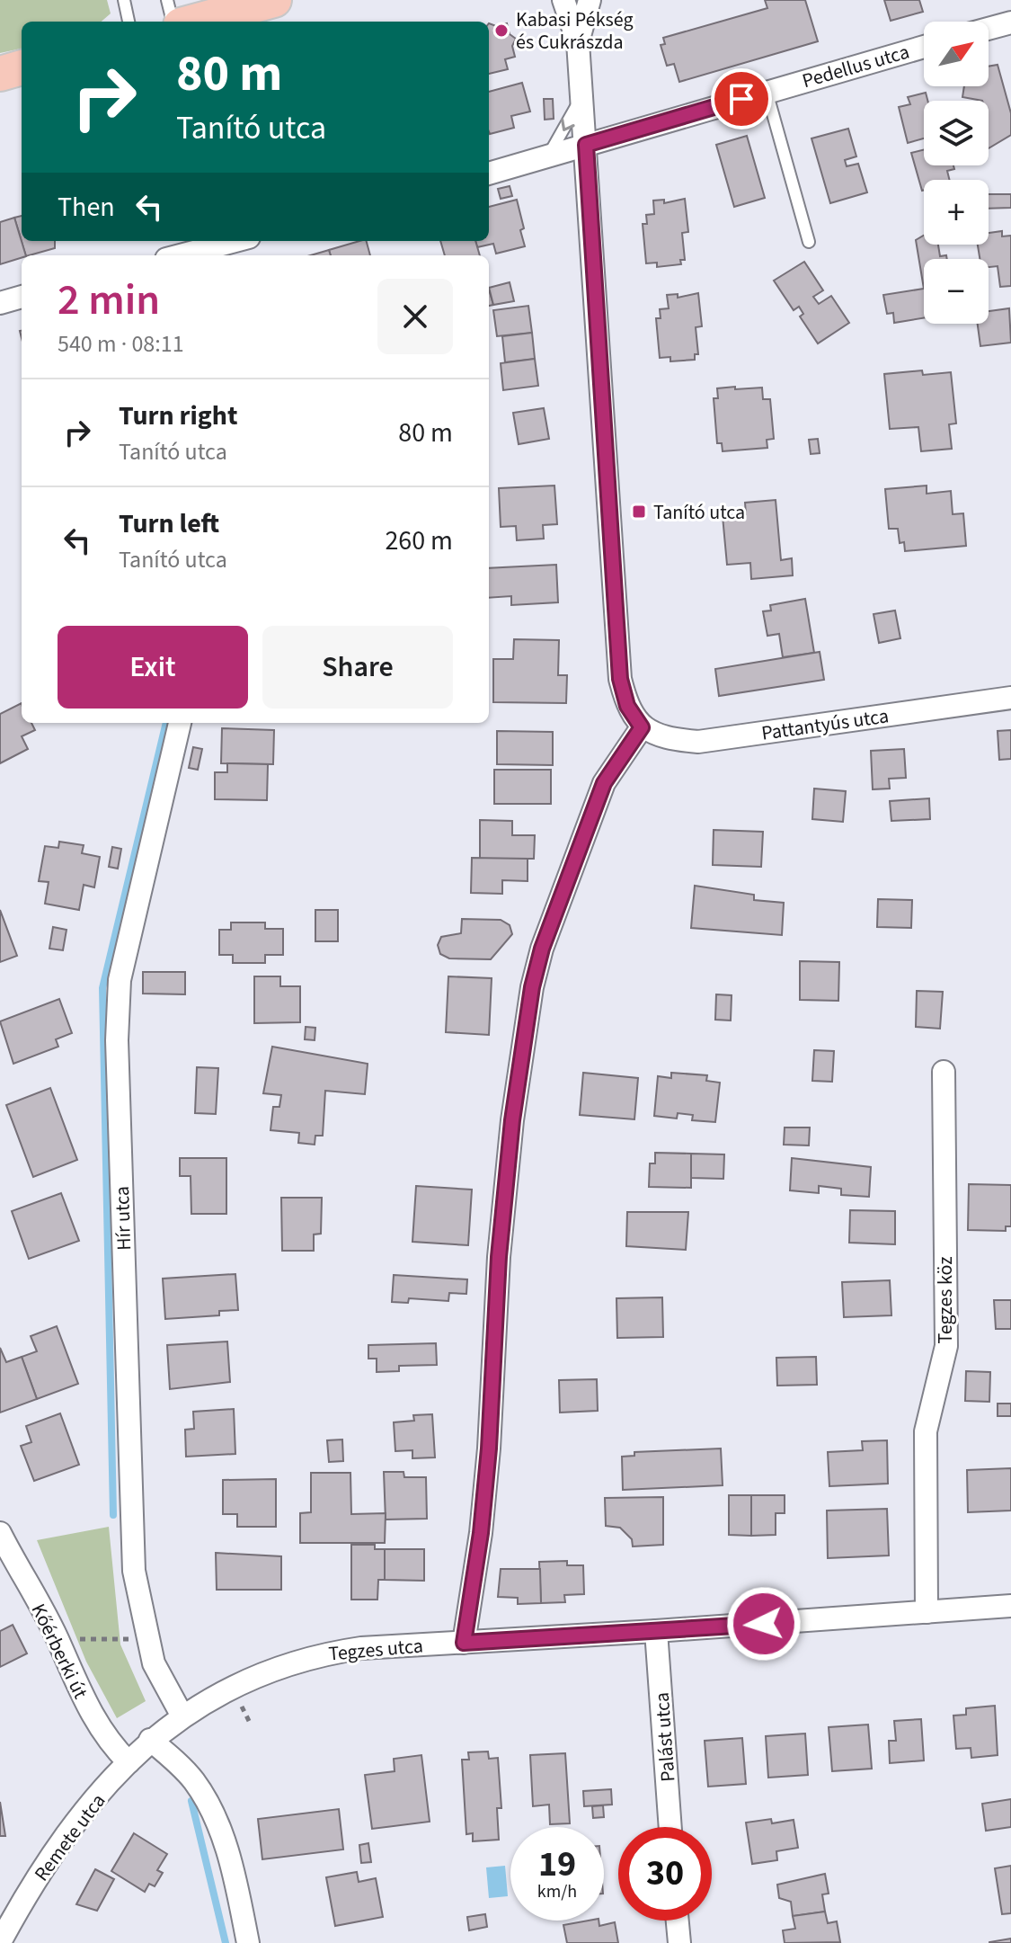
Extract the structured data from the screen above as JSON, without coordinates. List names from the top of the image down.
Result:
{
  "streets": {
    "street": [
      "Pedellus utca",
      "Pattantyús utca",
      "Hír utca",
      "Tegzes köz",
      "Tegzes utca",
      "Kőérberki út",
      "Palást utca",
      "Remete utca"
    ]
  },
  "crossings": [
    ["Hír utca", "Tegzes utca"],
    ["Tegzes köz", "Tegzes utca"],
    ["Tegzes utca", "Palást utca"],
    ["Tegzes utca", "Remete utca"],
    ["Kőérberki út", "Remete utca"]
  ],
  "places": {
    "other": ["Kabasi Pékség és Cukrászda"],
    "transit": ["Tanító utca"]
  },
  "north": "top right",
  "page": {
    "map_buttons": ["+", "−"],
    "turn": ["80 m", "Tanító utca"],
    "then": "Then",
    "heading": ["2 min", "540 m · 08:11"],
    "list": [
      {
        "name": "Turn right",
        "note": "Tanító utca",
        "value": "80 m"
      },
      {
        "name": "Turn left",
        "note": "Tanító utca",
        "value": "260 m"
      }
    ],
    "buttons": ["Exit", "Share"],
    "speed": "19 km/h",
    "limit": "30"
  }
}
